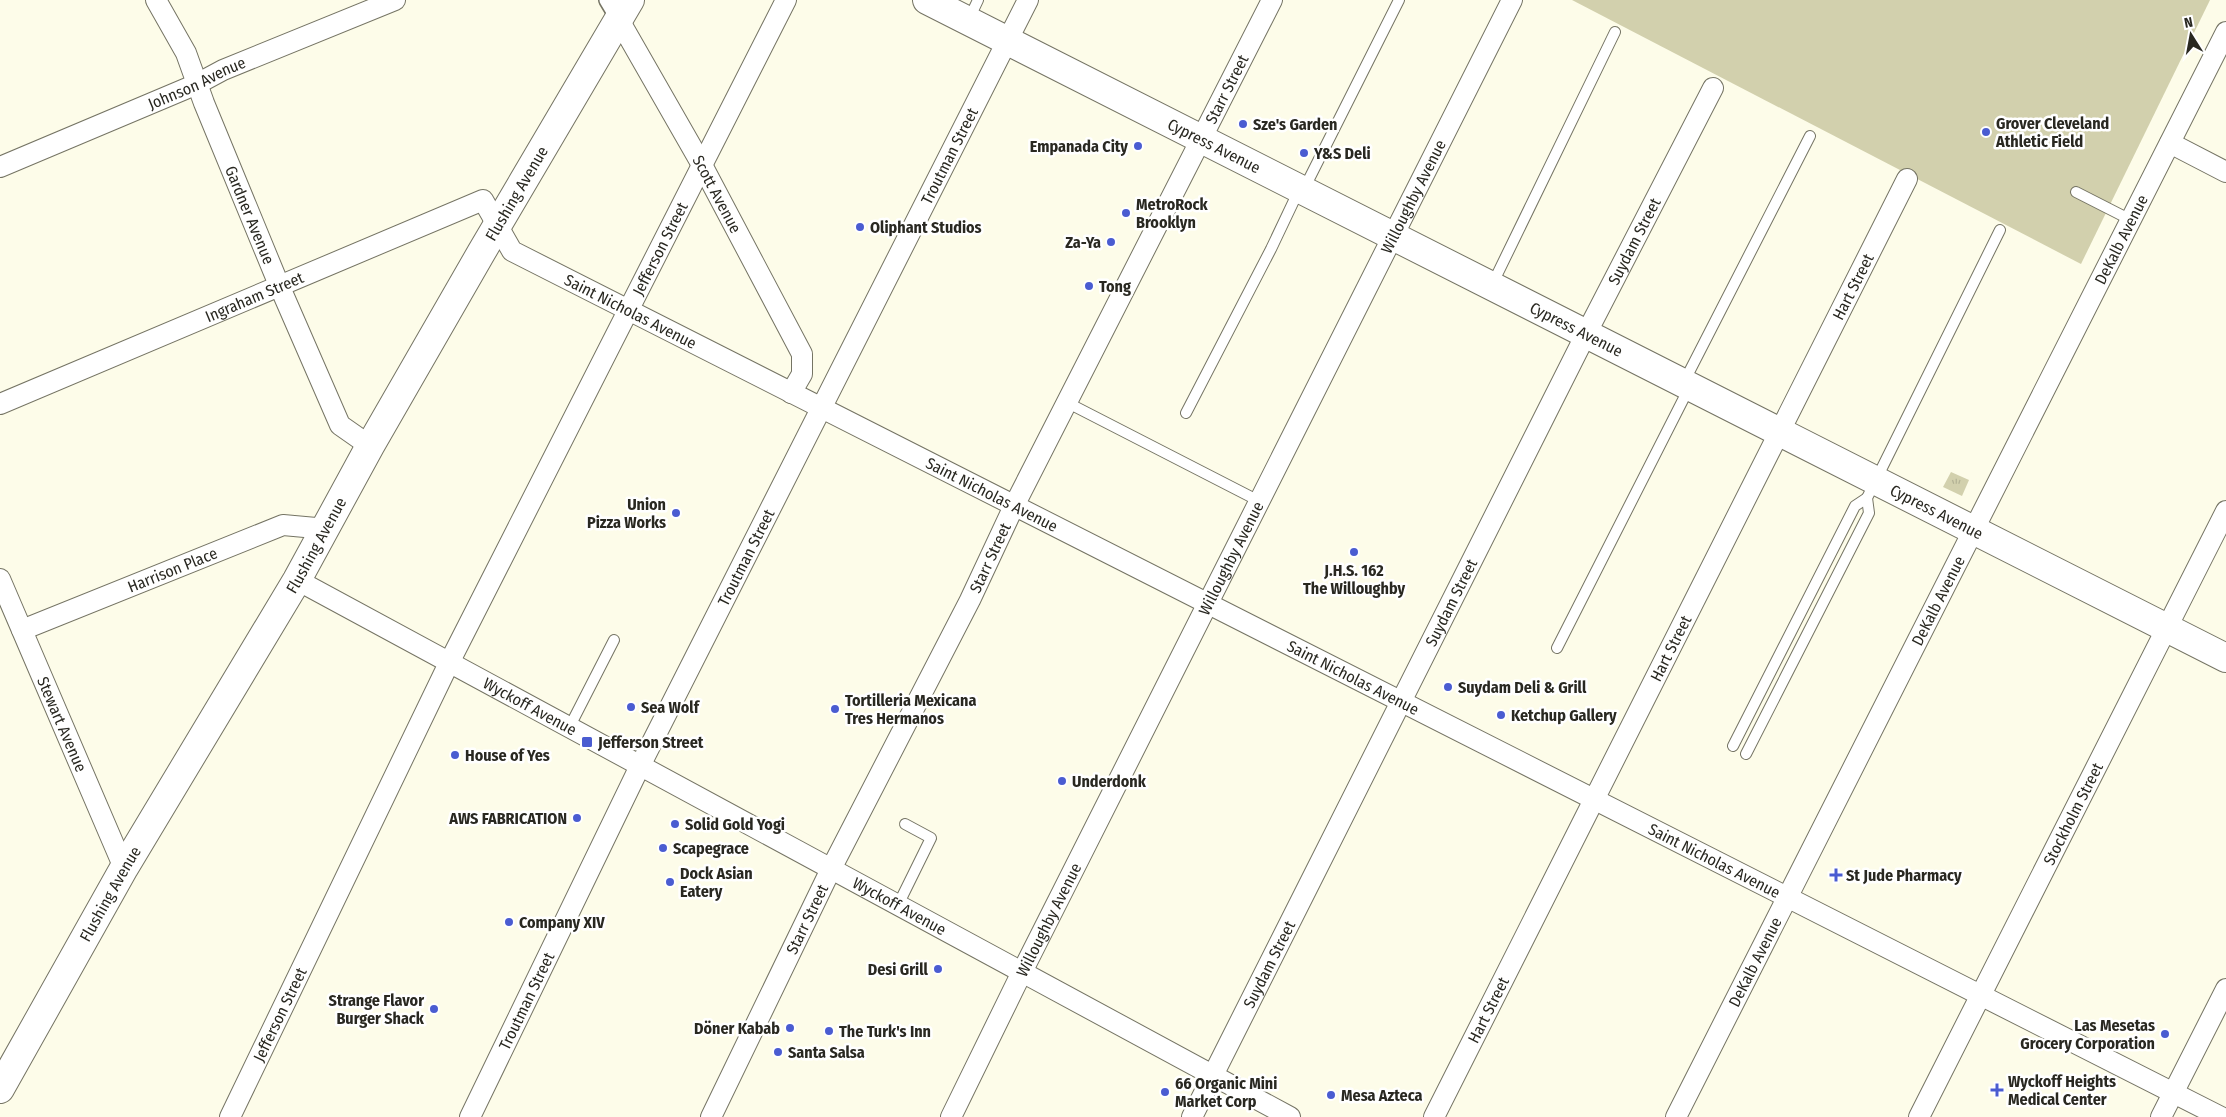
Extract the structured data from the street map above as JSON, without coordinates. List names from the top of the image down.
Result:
{
  "streets": {
    "main road": ["Cypress Avenue", "Flushing Avenue"],
    "street": [
      "Johnson Avenue",
      "Starr Street",
      "Troutman Street",
      "Scott Avenue",
      "Willoughby Avenue",
      "Gardner Avenue",
      "Suydam Street",
      "DeKalb Avenue",
      "Jefferson Street",
      "Hart Street",
      "Ingraham Street",
      "Saint Nicholas Avenue",
      "Harrison Place",
      "Wyckoff Avenue",
      "Stewart Avenue",
      "Stockholm Street"
    ]
  },
  "crossings": [
    ["Johnson Avenue", "Gardner Avenue"],
    ["Starr Street", "Cypress Avenue"],
    ["Starr Street", "Saint Nicholas Avenue"],
    ["Starr Street", "Wyckoff Avenue"],
    ["Cypress Avenue", "Troutman Street"],
    ["Cypress Avenue", "Willoughby Avenue"],
    ["Cypress Avenue", "Suydam Street"],
    ["Cypress Avenue", "DeKalb Avenue"],
    ["Cypress Avenue", "Hart Street"],
    ["Cypress Avenue", "Stockholm Street"],
    ["Troutman Street", "Saint Nicholas Avenue"],
    ["Troutman Street", "Wyckoff Avenue"],
    ["Flushing Avenue", "Scott Avenue"],
    ["Flushing Avenue", "Gardner Avenue"],
    ["Flushing Avenue", "Ingraham Street"],
    ["Flushing Avenue", "Saint Nicholas Avenue"],
    ["Flushing Avenue", "Harrison Place"],
    ["Flushing Avenue", "Wyckoff Avenue"],
    ["Flushing Avenue", "Stewart Avenue"],
    ["Scott Avenue", "Jefferson Street"],
    ["Scott Avenue", "Saint Nicholas Avenue"],
    ["Willoughby Avenue", "Saint Nicholas Avenue"],
    ["Willoughby Avenue", "Wyckoff Avenue"],
    ["Gardner Avenue", "Ingraham Street"],
    ["Suydam Street", "Saint Nicholas Avenue"],
    ["Suydam Street", "Wyckoff Avenue"],
    ["DeKalb Avenue", "Saint Nicholas Avenue"],
    ["Jefferson Street", "Saint Nicholas Avenue"],
    ["Jefferson Street", "Wyckoff Avenue"],
    ["Hart Street", "Saint Nicholas Avenue"],
    ["Ingraham Street", "Saint Nicholas Avenue"],
    ["Saint Nicholas Avenue", "Stockholm Street"],
    ["Harrison Place", "Stewart Avenue"]
  ],
  "places": {
    "other": [
      "Sze's Garden",
      "Grover Cleveland Athletic Field",
      "Empanada City",
      "Y&S Deli",
      "MetroRock Brooklyn",
      "Oliphant Studios",
      "Za-Ya",
      "Tong",
      "Union Pizza Works",
      "J.H.S. 162 The Willoughby",
      "Suydam Deli & Grill",
      "Sea Wolf",
      "Tortilleria Mexicana Tres Hermanos",
      "Ketchup Gallery",
      "House of Yes",
      "Underdonk",
      "AWS FABRICATION",
      "Solid Gold Yogi",
      "Scapegrace",
      "Dock Asian Eatery",
      "Company XIV",
      "Desi Grill",
      "Strange Flavor Burger Shack",
      "Döner Kabab",
      "The Turk's Inn",
      "Las Mesetas Grocery Corporation",
      "Santa Salsa",
      "66 Organic Mini Market Corp",
      "Mesa Azteca"
    ],
    "transit": ["Jefferson Street"],
    "health": ["St Jude Pharmacy", "Wyckoff Heights Medical Center"]
  },
  "north": "top"
}
